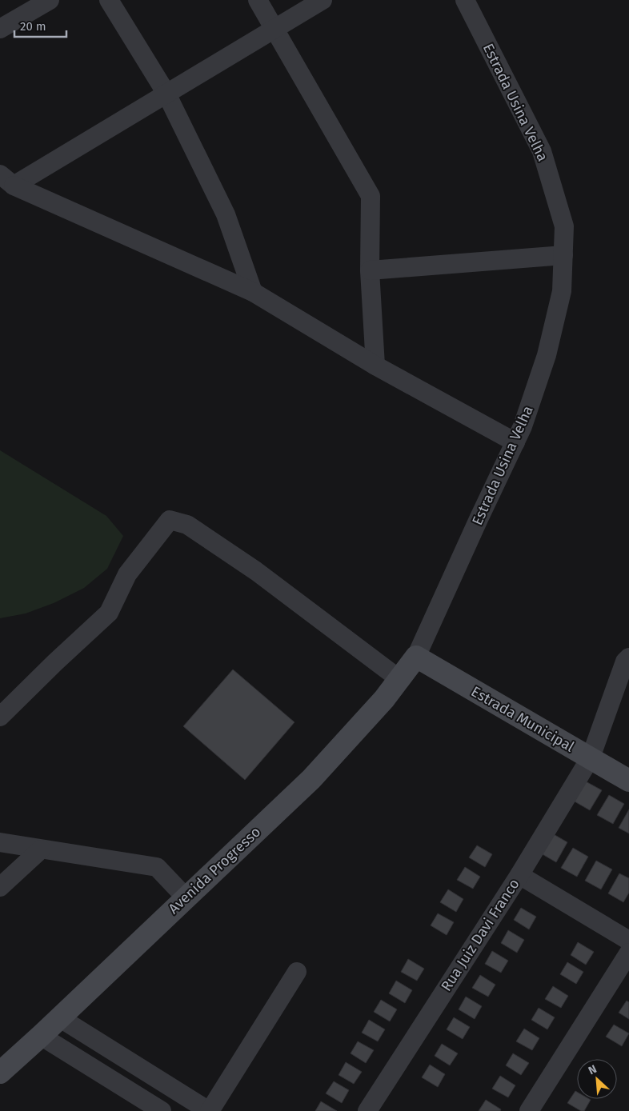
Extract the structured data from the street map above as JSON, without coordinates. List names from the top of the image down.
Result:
{
  "streets": {
    "street": [
      "Estrada Usina Velha",
      "Estrada Municipal",
      "Avenida Progresso",
      "Rua Juiz Davi Franco"
    ]
  },
  "crossings": [
    ["Estrada Usina Velha", "Estrada Municipal"],
    ["Estrada Usina Velha", "Avenida Progresso"],
    ["Estrada Municipal", "Avenida Progresso"],
    ["Estrada Municipal", "Rua Juiz Davi Franco"]
  ],
  "scale_bar": "20 m",
  "north": "top left"
}
